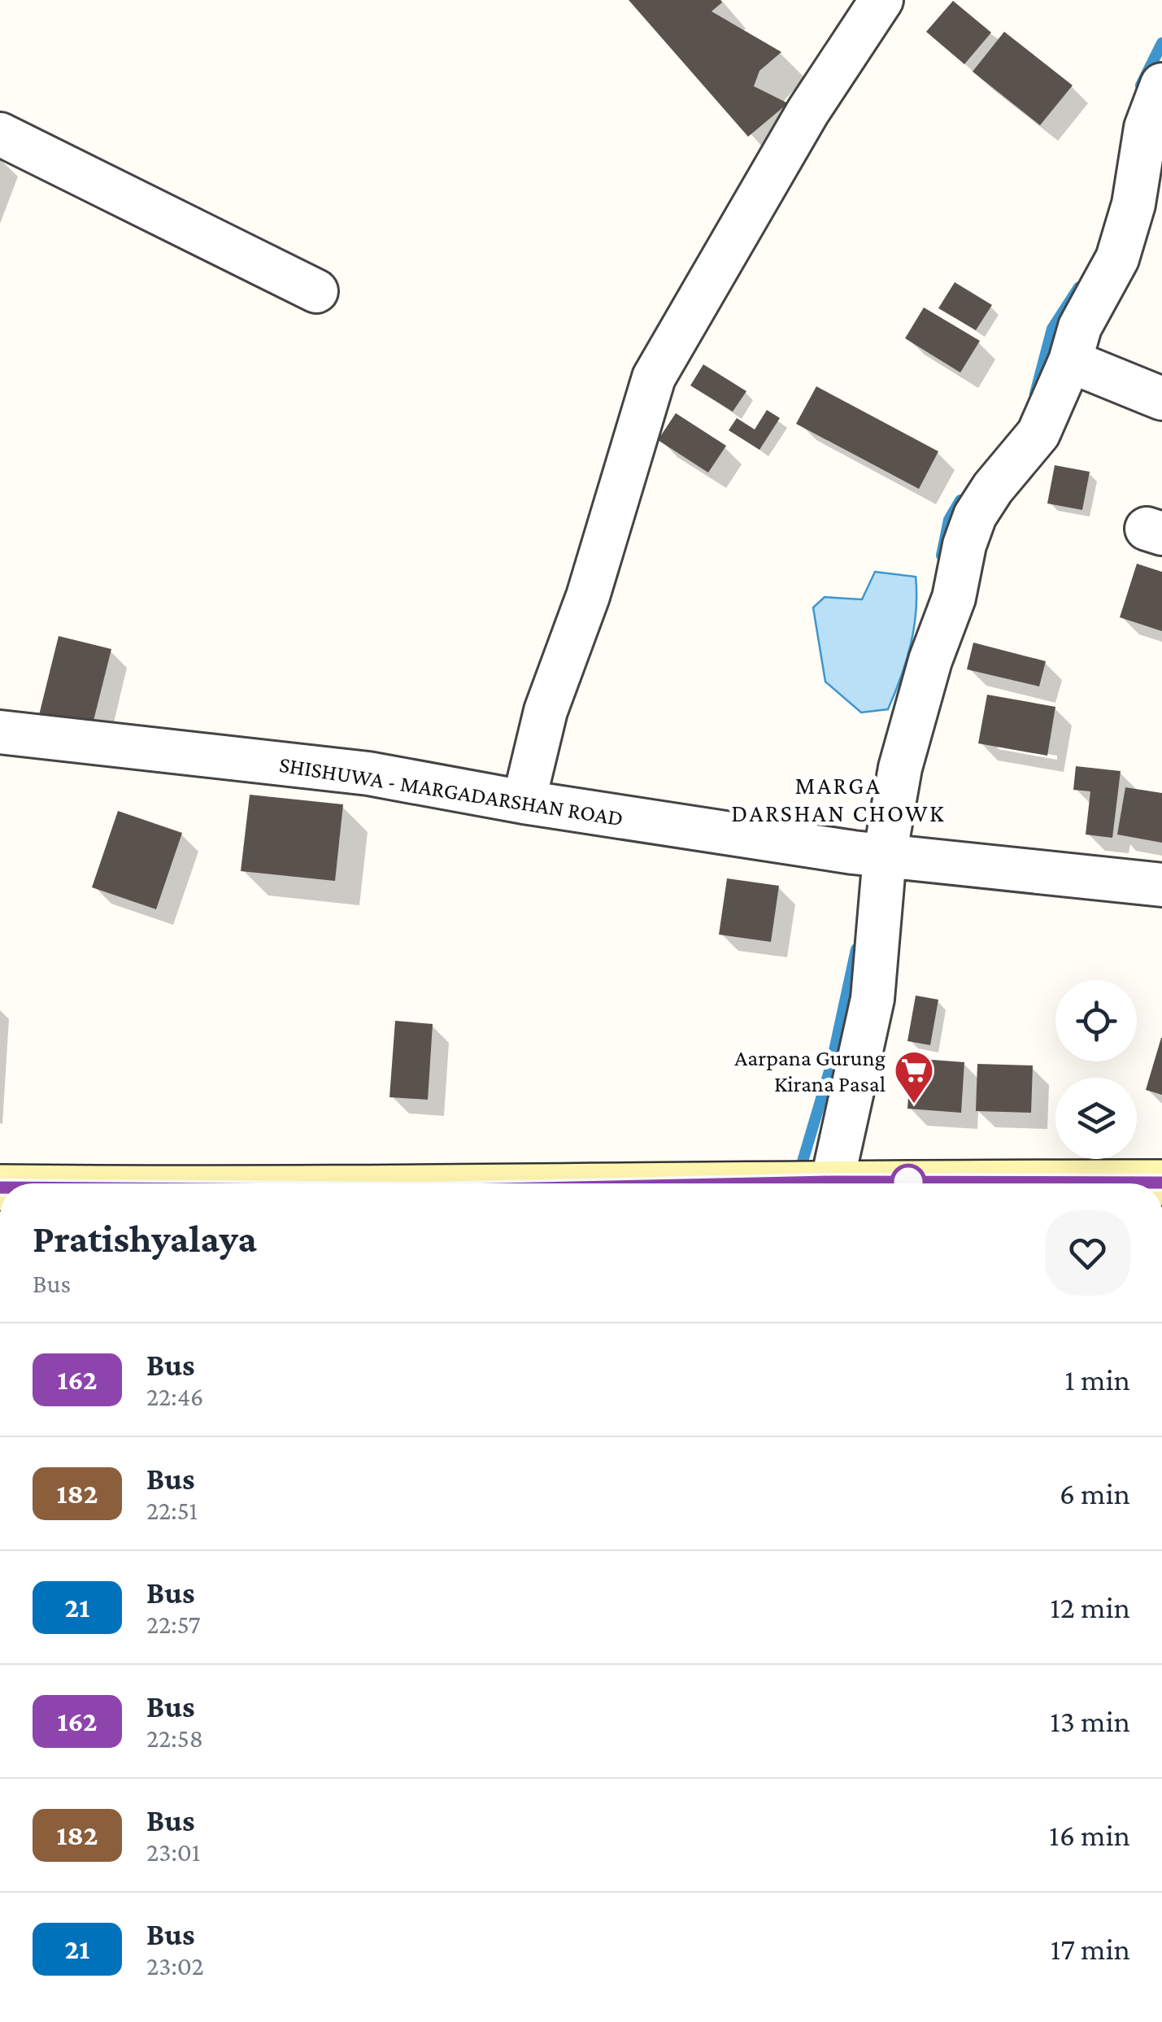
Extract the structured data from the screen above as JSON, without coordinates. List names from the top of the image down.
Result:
{
  "streets": {
    "street": ["SHISHUWA - MARGADARSHAN ROAD"]
  },
  "districts": ["MARGA DARSHAN CHOWK"],
  "places": {
    "supermarket": ["Aarpana Gurung Kirana Pasal"]
  },
  "lines": ["bus line 162"],
  "page": {
    "heading": ["Pratishyalaya", "Bus"],
    "list": [
      {
        "mark": "162",
        "name": "Bus",
        "note": "22:46",
        "value": "1 min"
      },
      {
        "mark": "182",
        "name": "Bus",
        "note": "22:51",
        "value": "6 min"
      },
      {
        "mark": "21",
        "name": "Bus",
        "note": "22:57",
        "value": "12 min"
      },
      {
        "mark": "162",
        "name": "Bus",
        "note": "22:58",
        "value": "13 min"
      },
      {
        "mark": "182",
        "name": "Bus",
        "note": "23:01",
        "value": "16 min"
      },
      {
        "mark": "21",
        "name": "Bus",
        "note": "23:02",
        "value": "17 min"
      }
    ]
  }
}
